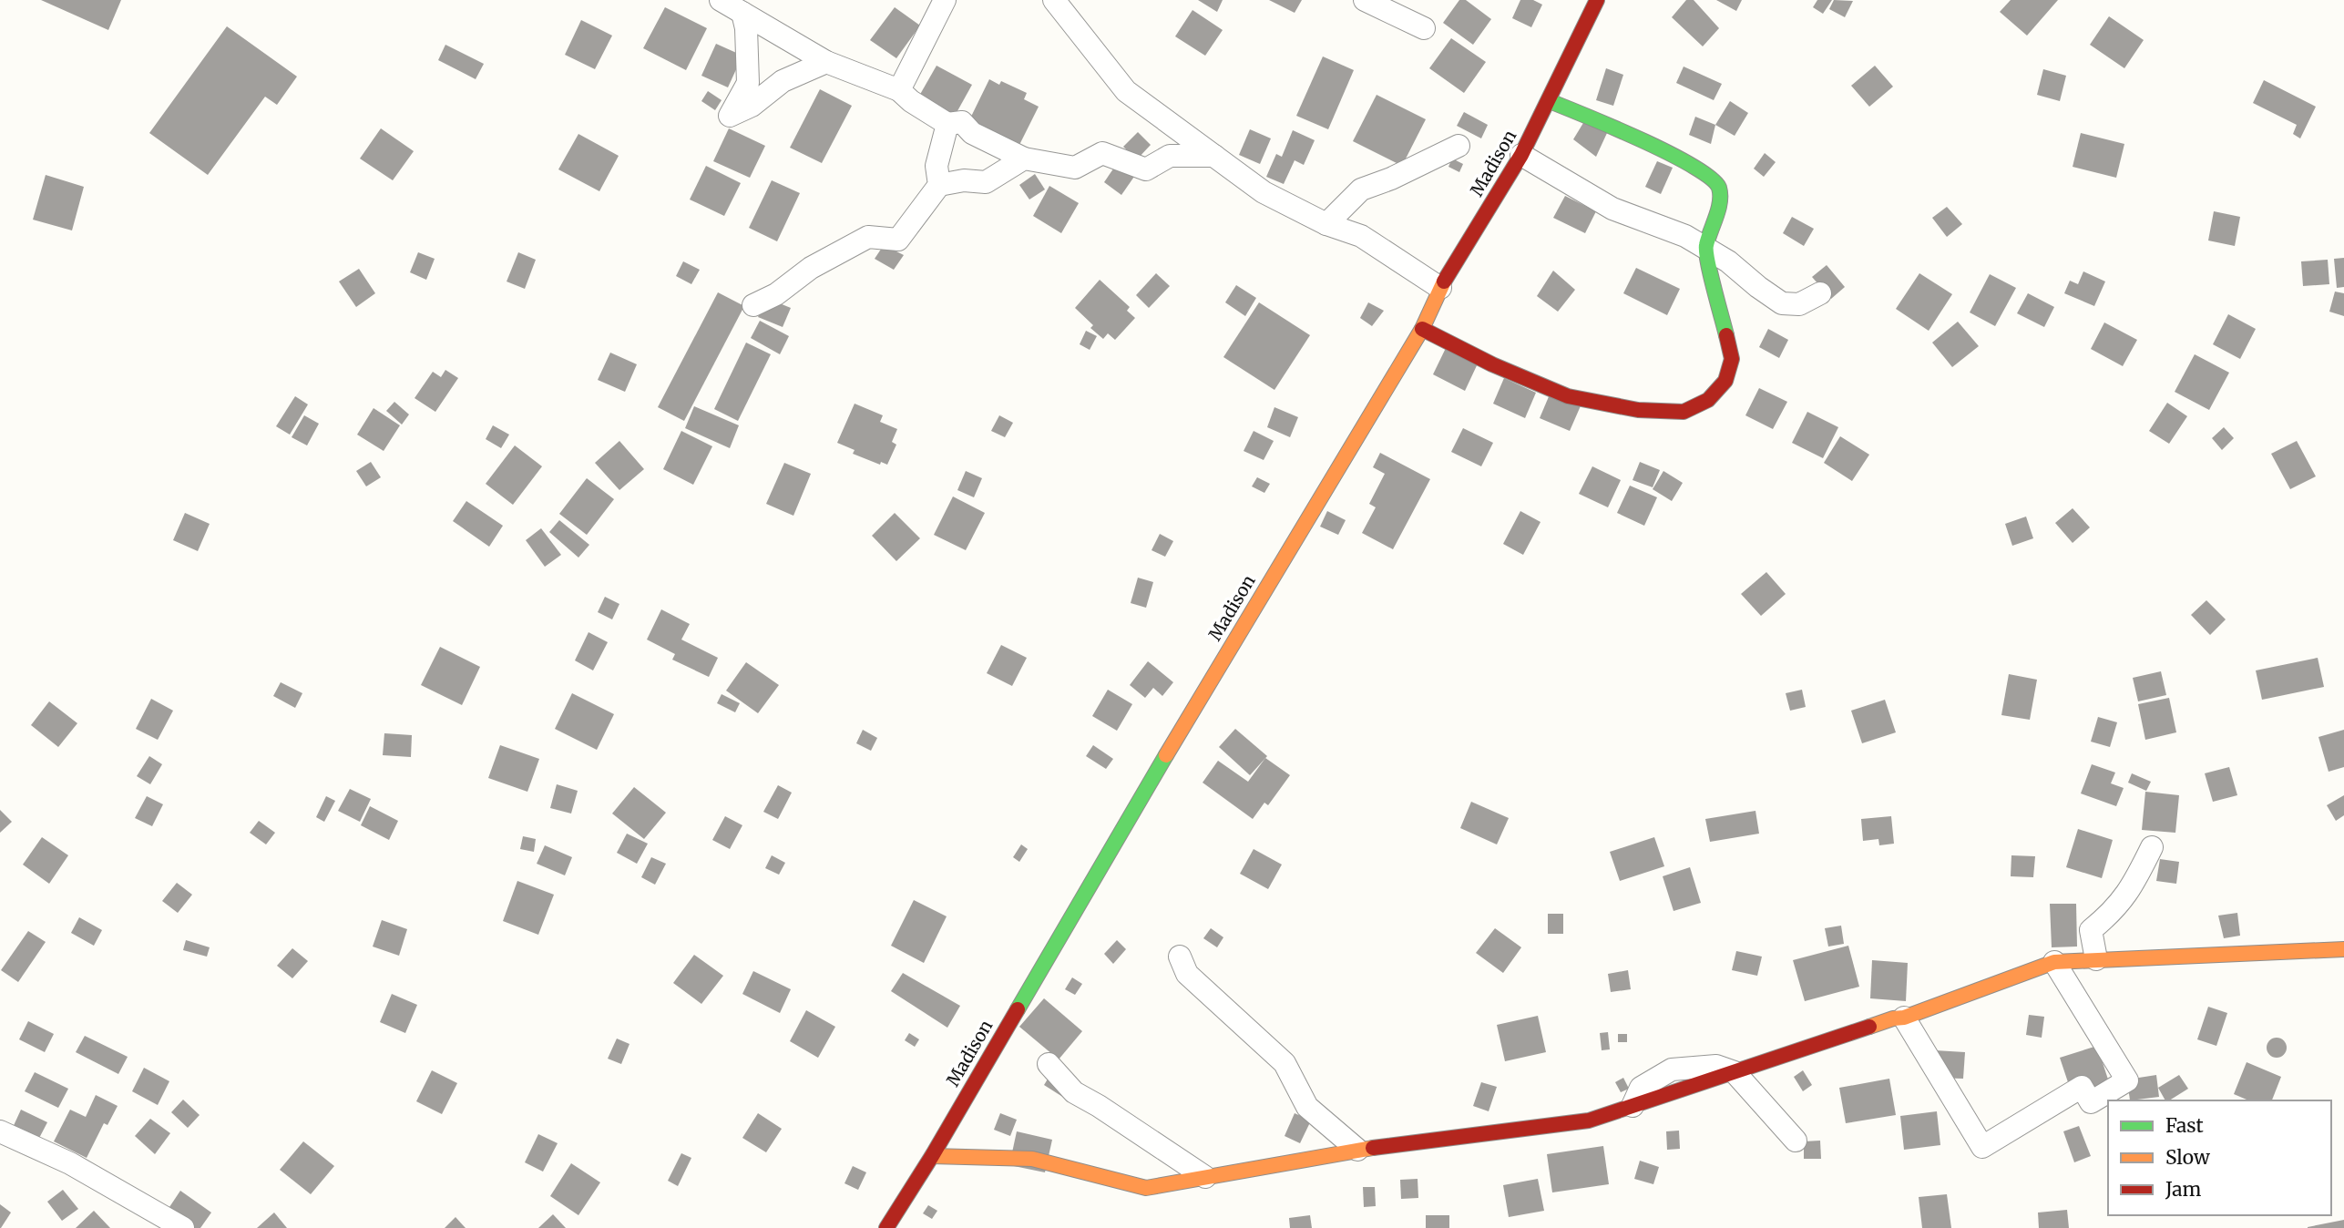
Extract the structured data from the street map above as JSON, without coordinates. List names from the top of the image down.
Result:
{
  "streets": {
    "street": ["Madison"]
  },
  "legend": ["Fast", "Slow", "Jam"]
}
